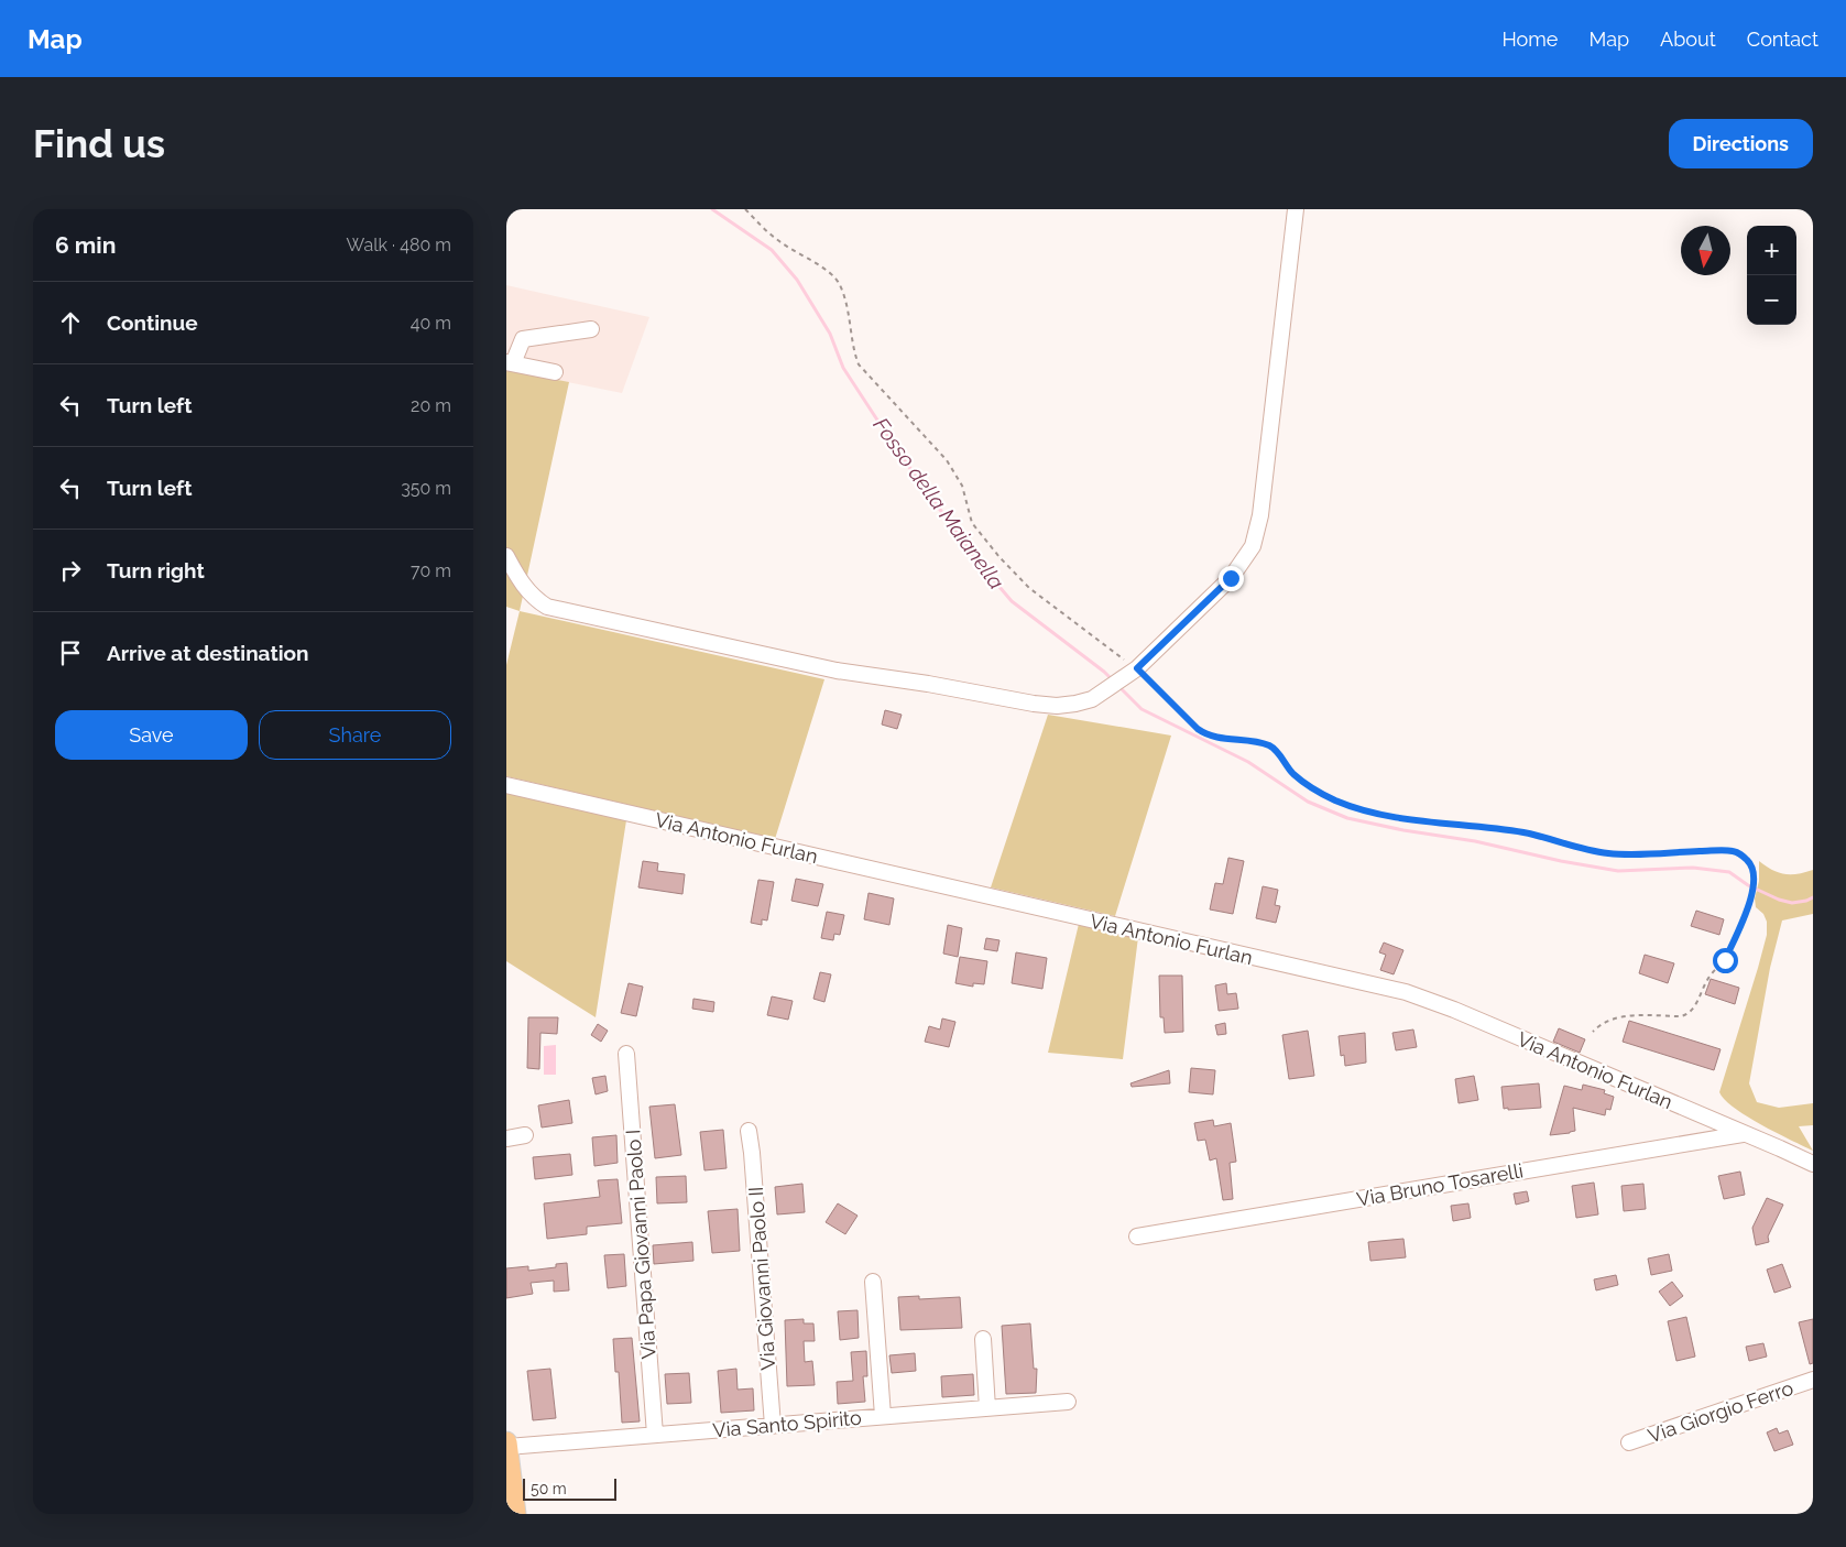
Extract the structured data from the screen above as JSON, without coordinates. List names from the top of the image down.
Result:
{
  "streets": {
    "street": [
      "Via Antonio Furlan",
      "Via Bruno Tosarelli",
      "Via Papa Giovanni Paolo I",
      "Via Giovanni Paolo II",
      "Via Giorgio Ferro",
      "Via Santo Spirito"
    ]
  },
  "crossings": [
    ["Via Antonio Furlan", "Via Bruno Tosarelli"],
    ["Via Papa Giovanni Paolo I", "Via Santo Spirito"],
    ["Via Giovanni Paolo II", "Via Santo Spirito"]
  ],
  "water": ["Fosso della Maianella"],
  "scale_bar": "50 m",
  "north": "bottom",
  "page": {
    "header": "Map",
    "nav": [
      "Home",
      "Map",
      "About",
      "Contact"
    ],
    "buttons": [
      "Directions",
      ["Save", "Share"]
    ],
    "title": "Find us",
    "heading": ["6 min", "Walk · 480 m"],
    "map_buttons": ["+", "−"],
    "list": [
      ["Continue", "40 m"],
      ["Turn left", "20 m"],
      ["Turn left", "350 m"],
      ["Turn right", "70 m"],
      "Arrive at destination"
    ],
    "scale": "50 m"
  }
}
